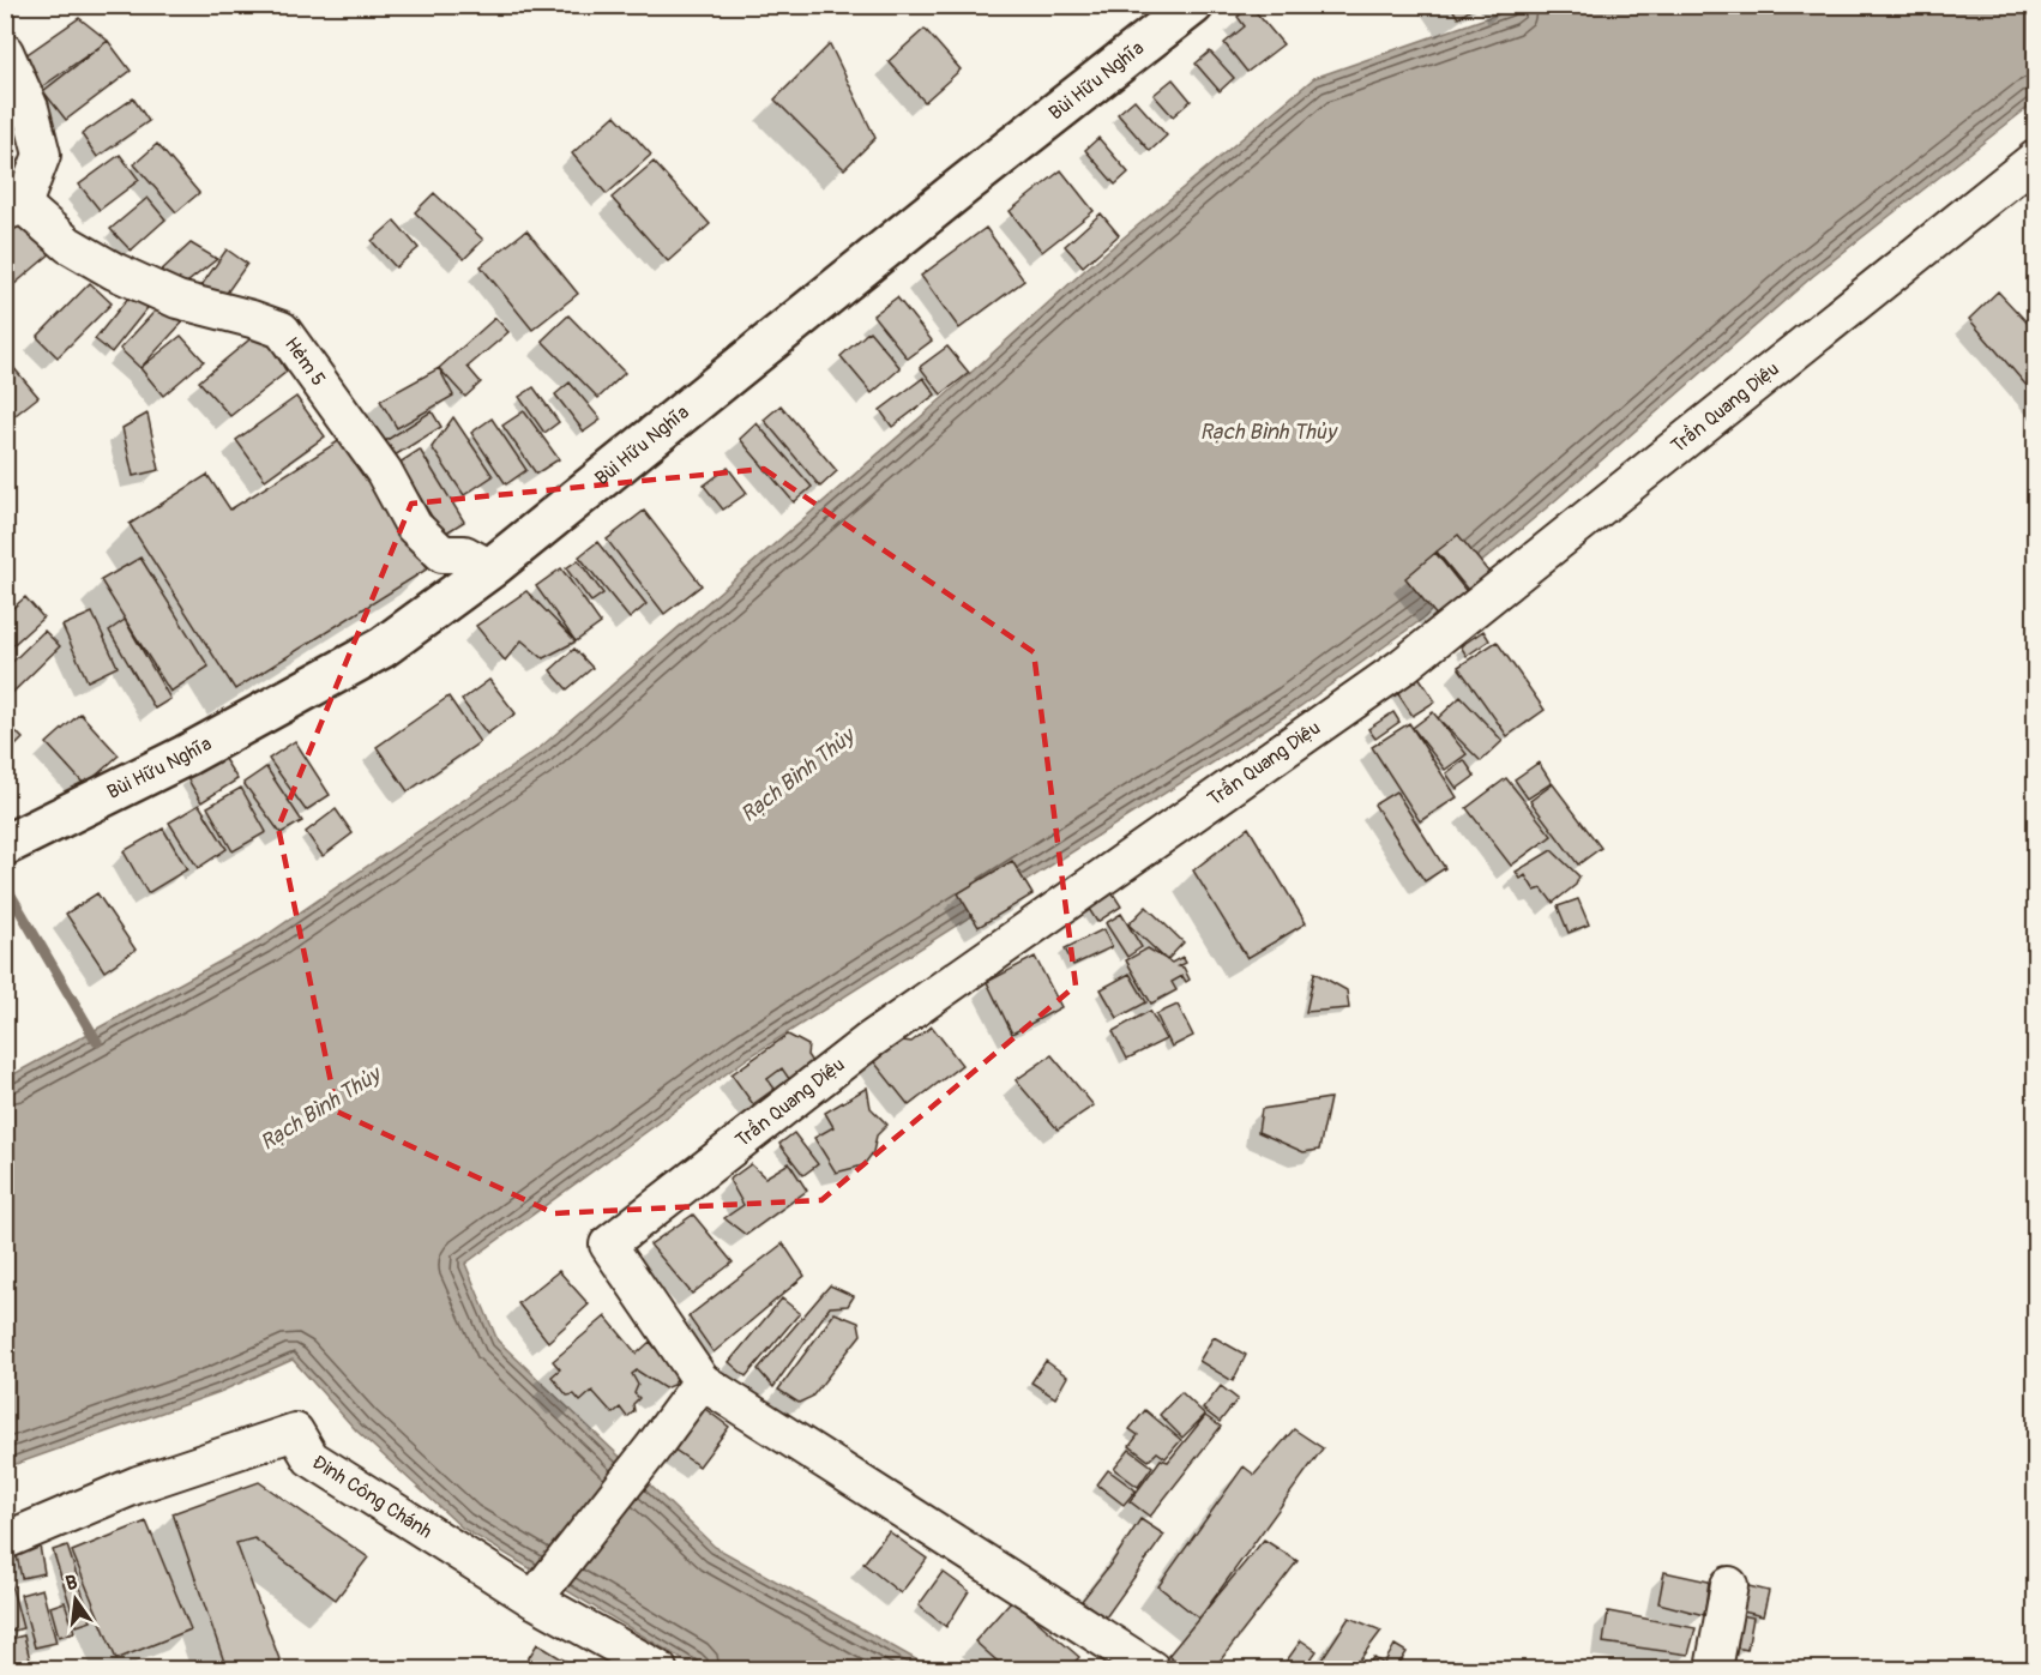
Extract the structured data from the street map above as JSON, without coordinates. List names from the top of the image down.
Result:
{
  "streets": {
    "main road": ["Bùi Hữu Nghĩa"],
    "street": ["Hẻm 5", "Trần Quang Diệu", "Đinh Công Chánh"]
  },
  "crossings": [
    ["Bùi Hữu Nghĩa", "Hẻm 5"]
  ],
  "water": ["Rạch Bình Thủy"],
  "north": "top"
}
